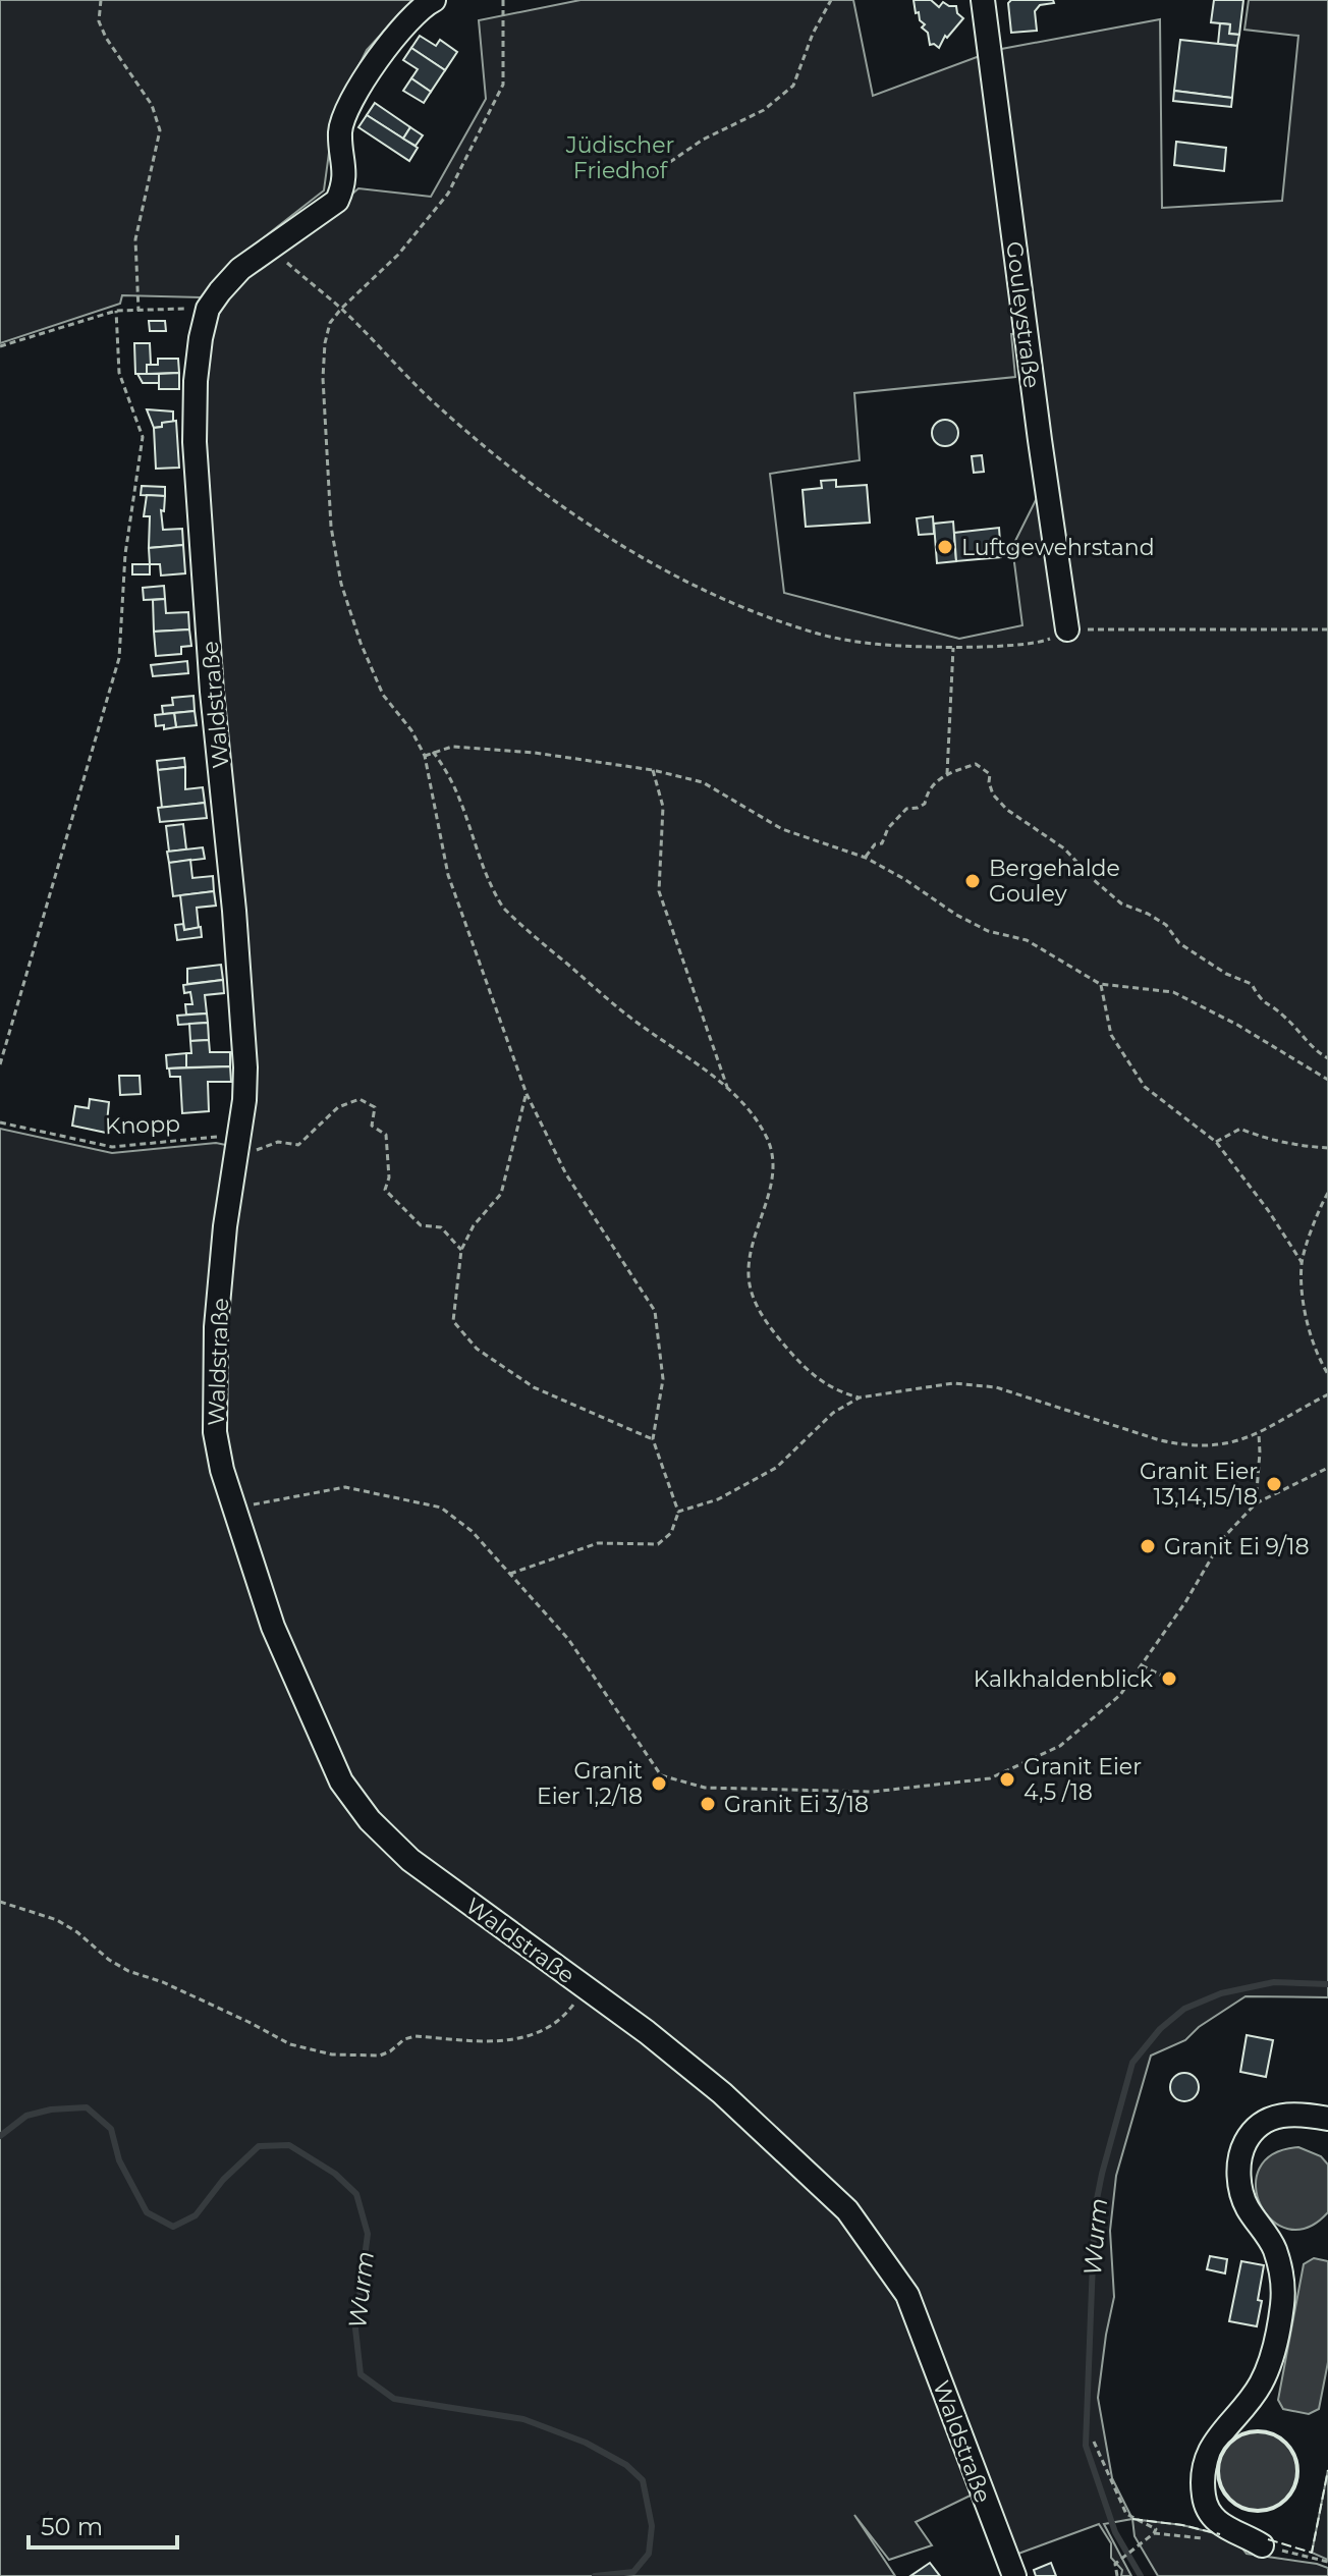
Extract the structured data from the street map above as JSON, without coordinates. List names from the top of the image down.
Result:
{
  "streets": {
    "street": ["Gouleystraße", "Waldstraße"],
    "path": ["Knopp"]
  },
  "crossings": [
    ["Waldstraße", "Knopp"]
  ],
  "water": ["Wurm"],
  "parks": ["Jüdischer Friedhof"],
  "places": [
    "Luftgewehrstand",
    "Bergehalde Gouley",
    "Granit Eier 13,14,15/18",
    "Granit Ei 9/18",
    "Kalkhaldenblick",
    "Granit Eier 4,5 /18",
    "Granit Eier 1,2/18",
    "Granit Ei 3/18"
  ],
  "scale_bar": "50 m"
}
